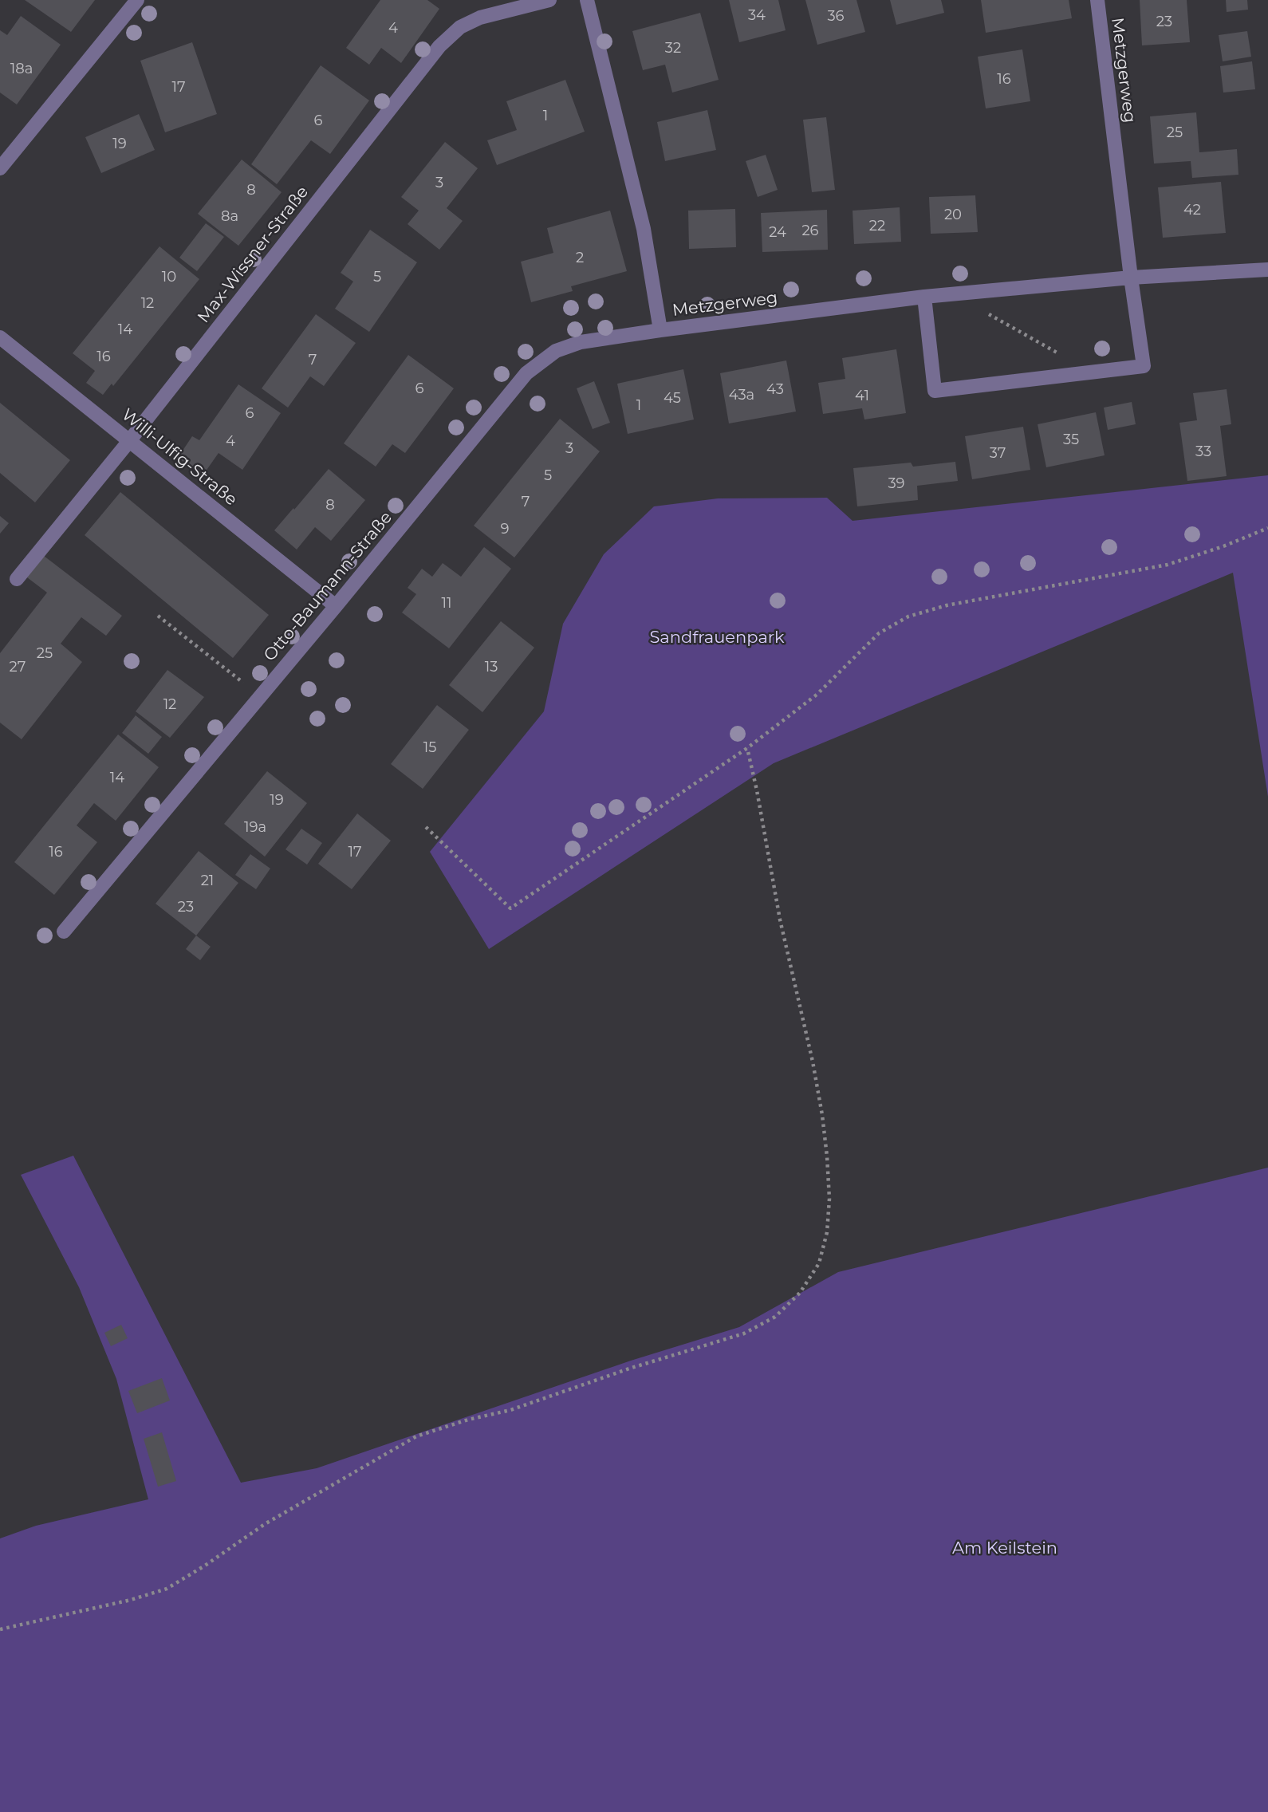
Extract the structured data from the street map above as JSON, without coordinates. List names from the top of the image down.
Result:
{
  "streets": {
    "street": [
      "Metzgerweg",
      "Max-Wissner-Straße",
      "Willi-Ulfig-Straße",
      "Otto-Baumann-Straße"
    ]
  },
  "crossings": [
    ["Metzgerweg", "Otto-Baumann-Straße"],
    ["Max-Wissner-Straße", "Willi-Ulfig-Straße"],
    ["Willi-Ulfig-Straße", "Otto-Baumann-Straße"]
  ],
  "parks": ["Sandfrauenpark", "Am Keilstein"],
  "house_numbers": [
    "34",
    "36",
    "23",
    "4",
    "32",
    "18a",
    "16",
    "17",
    "1",
    "6",
    "25",
    "19",
    "3",
    "8",
    "42",
    "20",
    "8a",
    "22",
    "26",
    "24",
    "2",
    "10",
    "5",
    "12",
    "14",
    "16",
    "7",
    "6",
    "43",
    "43a",
    "41",
    "45",
    "1",
    "6",
    "35",
    "4",
    "3",
    "33",
    "37",
    "5",
    "39",
    "7",
    "8",
    "9",
    "11",
    "25",
    "27",
    "13",
    "12",
    "15",
    "14",
    "19",
    "19a",
    "16",
    "17",
    "21",
    "23"
  ]
}
